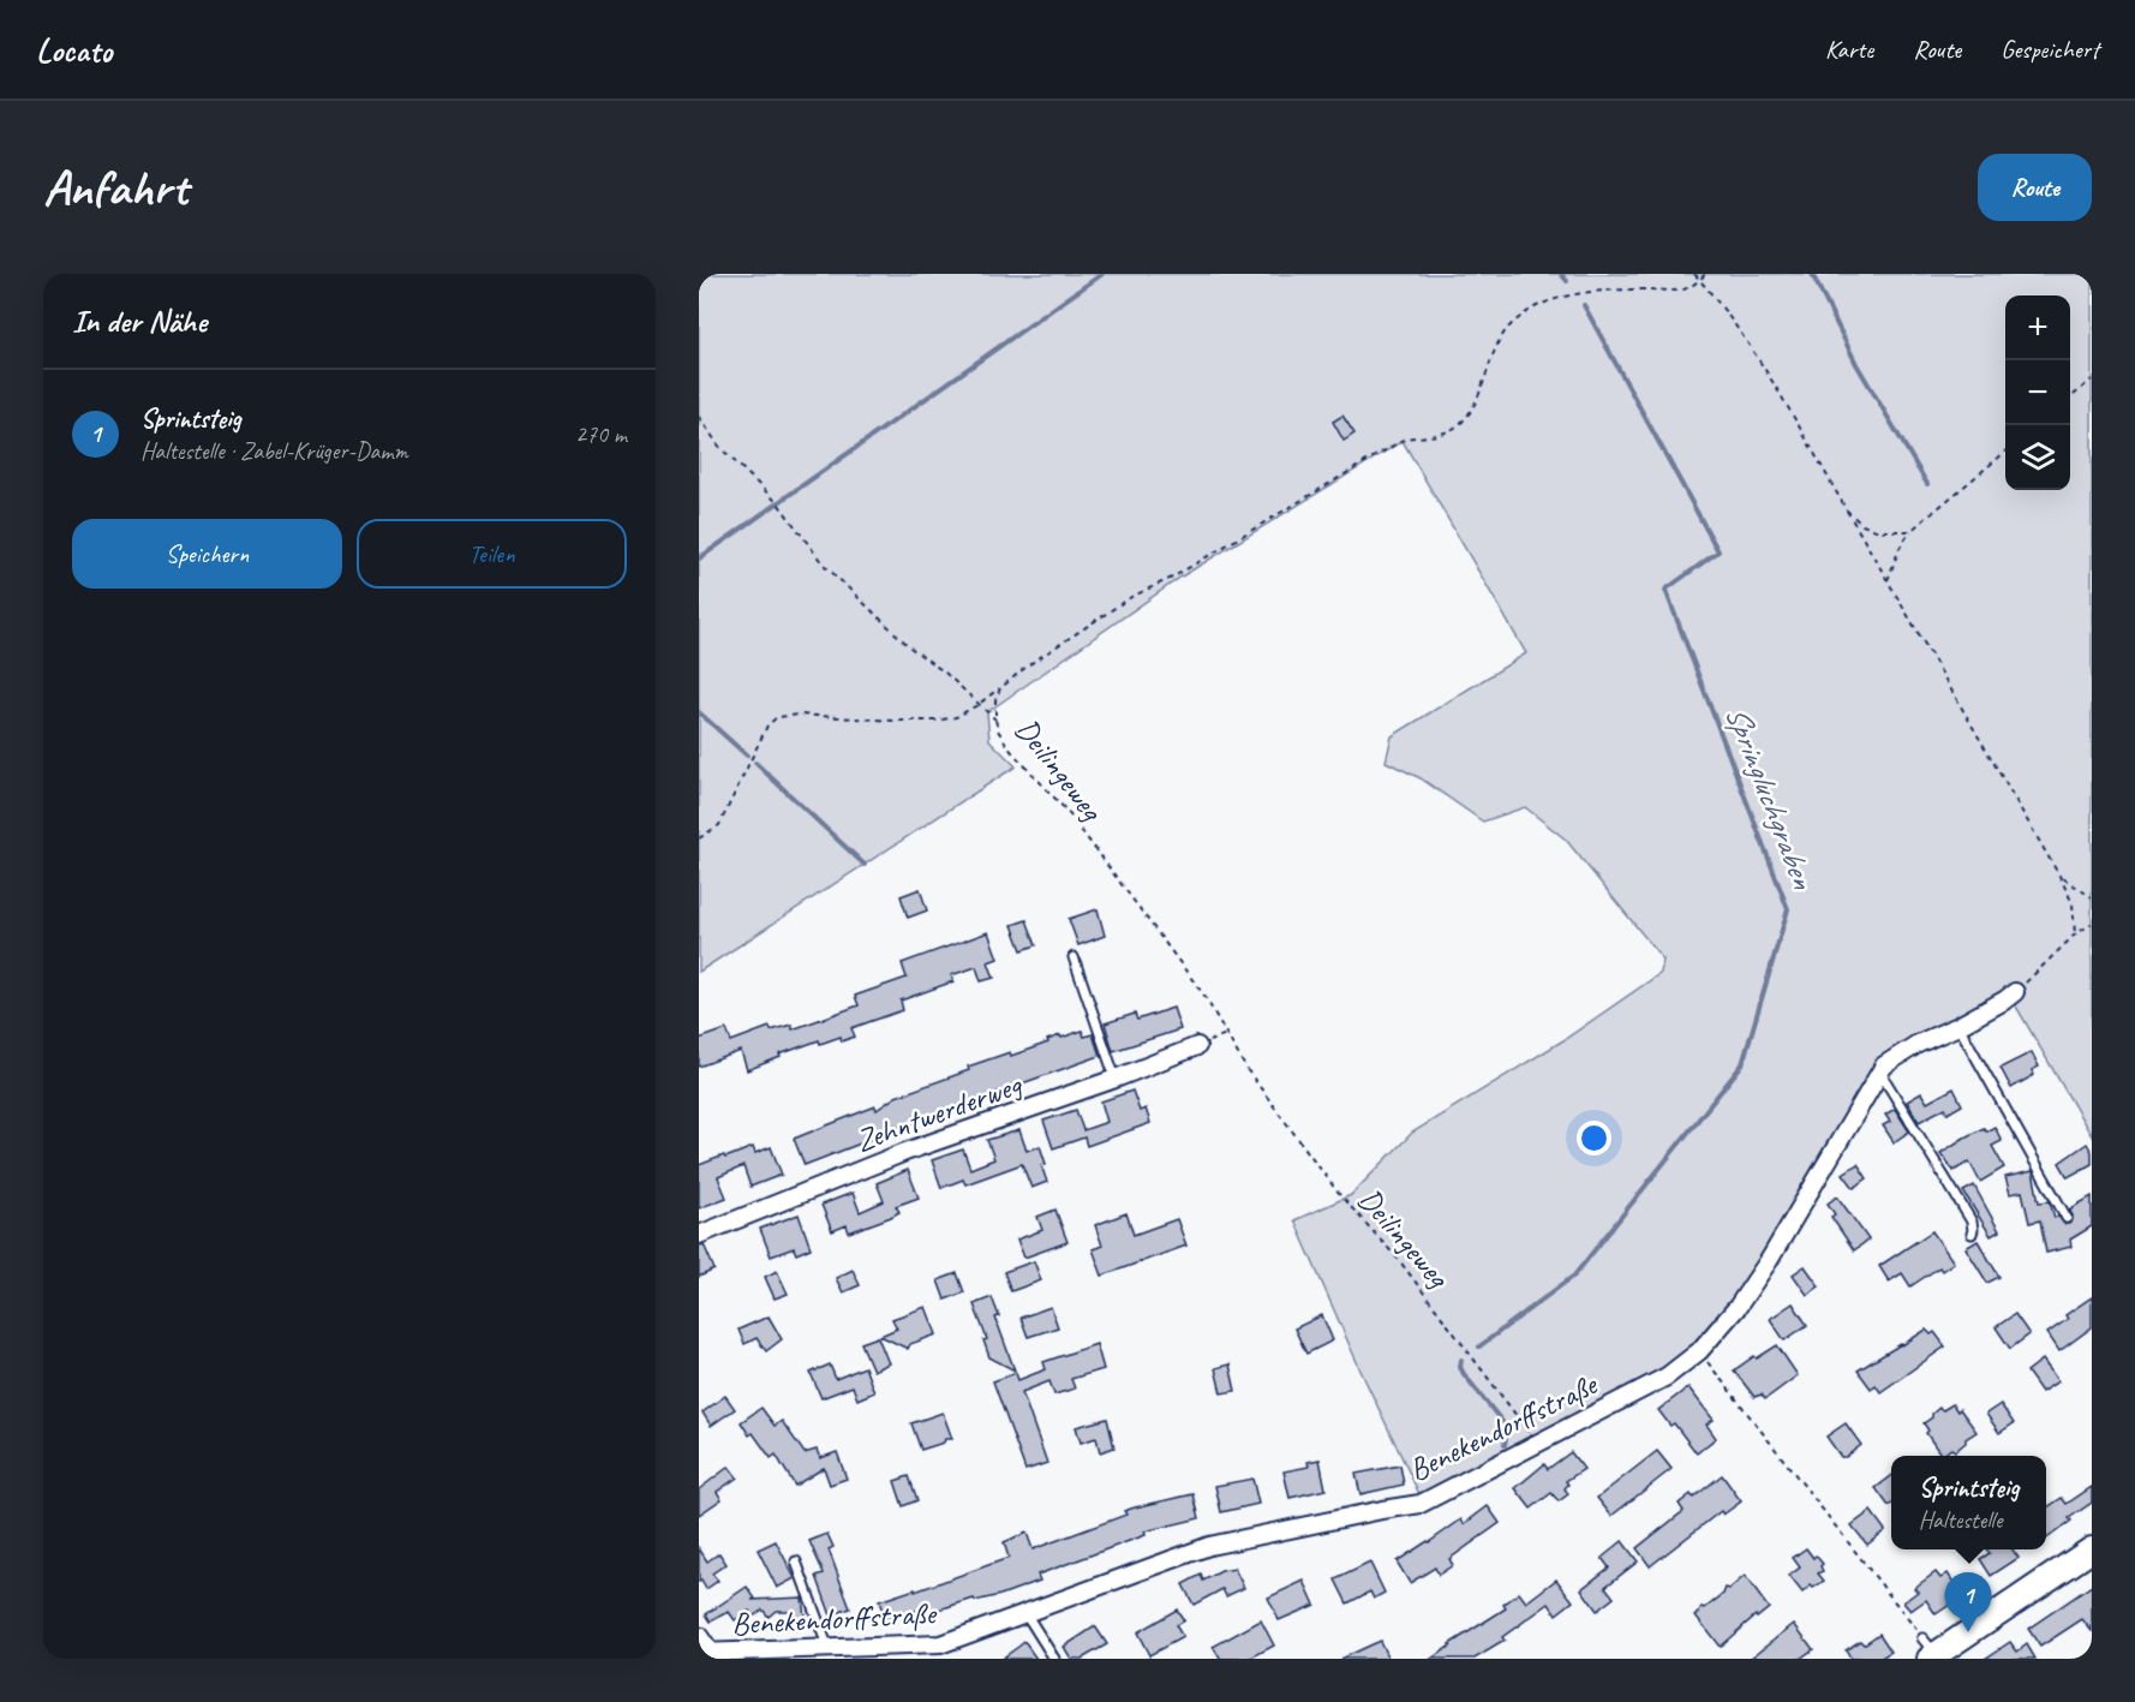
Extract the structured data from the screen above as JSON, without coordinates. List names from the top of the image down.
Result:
{
  "streets": {
    "street": ["Zehntwerderweg", "Benekendorffstraße"],
    "path": ["Deilingeweg"]
  },
  "crossings": [
    ["Deilingeweg", "Benekendorffstraße"]
  ],
  "water": ["Springluchgraben"],
  "page": {
    "header": "Locato",
    "nav": ["Karte", "Route", "Gespeichert"],
    "buttons": [
      "Route",
      ["Speichern", "Teilen"]
    ],
    "title": "Anfahrt",
    "heading": "In der Nähe",
    "map_buttons": ["+", "−"],
    "list": [
      {
        "mark": "1",
        "name": "Sprintsteig",
        "note": "Haltestelle · Zabel-Krüger-Damm",
        "value": "270 m"
      }
    ],
    "popup": ["Sprintsteig", "Haltestelle"],
    "pins": "1"
  }
}
